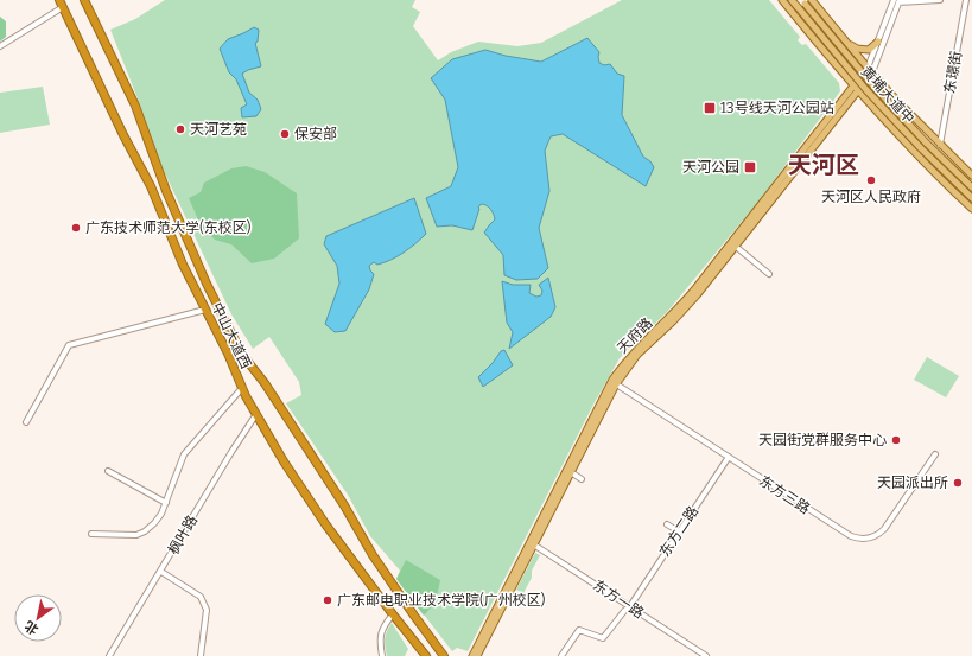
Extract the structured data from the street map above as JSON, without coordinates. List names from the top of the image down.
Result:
{
  "streets": {
    "highway": ["中山大道西"],
    "main road": ["黄埔大道中", "天府路"],
    "street": [
      "东璟街",
      "东方三路",
      "东方二路",
      "枫叶路",
      "东方一路"
    ]
  },
  "crossings": [
    ["中山大道西", "枫叶路"],
    ["天府路", "东方三路"],
    ["天府路", "东方一路"],
    ["东方三路", "东方二路"],
    ["东方二路", "东方一路"]
  ],
  "districts": ["天河区"],
  "places": {
    "transit": ["13号线天河公园站", "天河公园"],
    "other": [
      "天河艺苑",
      "保安部",
      "天河区人民政府",
      "广东技术师范大学(东校区)",
      "天园街党群服务中心",
      "天园派出所",
      "广东邮电职业技术学院(广州校区)"
    ]
  },
  "north": "bottom left"
}
